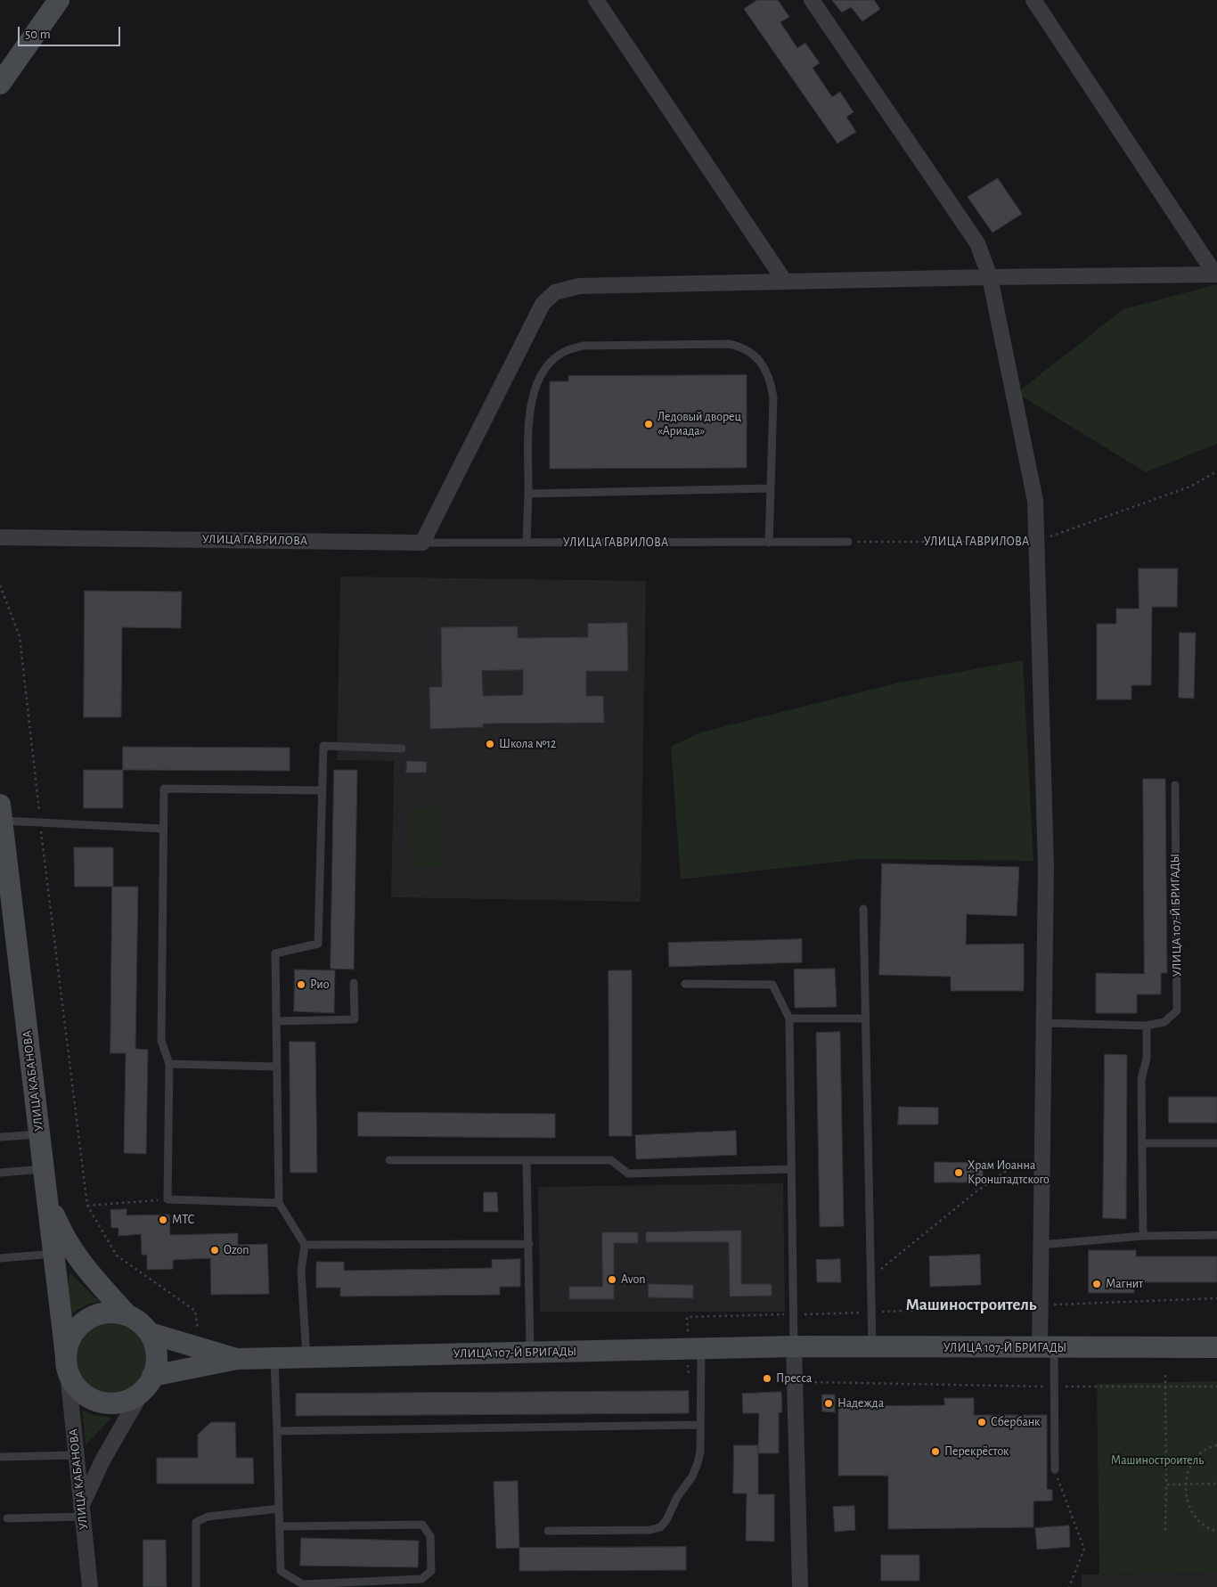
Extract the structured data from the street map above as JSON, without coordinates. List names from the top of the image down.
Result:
{
  "streets": {
    "main road": ["УЛИЦА 107-Й БРИГАДЫ", "УЛИЦА КАБАНОВА"],
    "street": ["УЛИЦА ГАВРИЛОВА"]
  },
  "districts": ["Машиностроитель"],
  "parks": ["Машиностроитель"],
  "places": [
    "Ледовый дворец «Ариада»",
    "Школа №12",
    "Рио",
    "Храм Иоанна Кронштадтского",
    "МТС",
    "Ozon",
    "Avon",
    "Магнит",
    "Пресса",
    "Надежда",
    "Сбербанк",
    "Перекрёсток"
  ],
  "scale_bar": "50 m"
}
